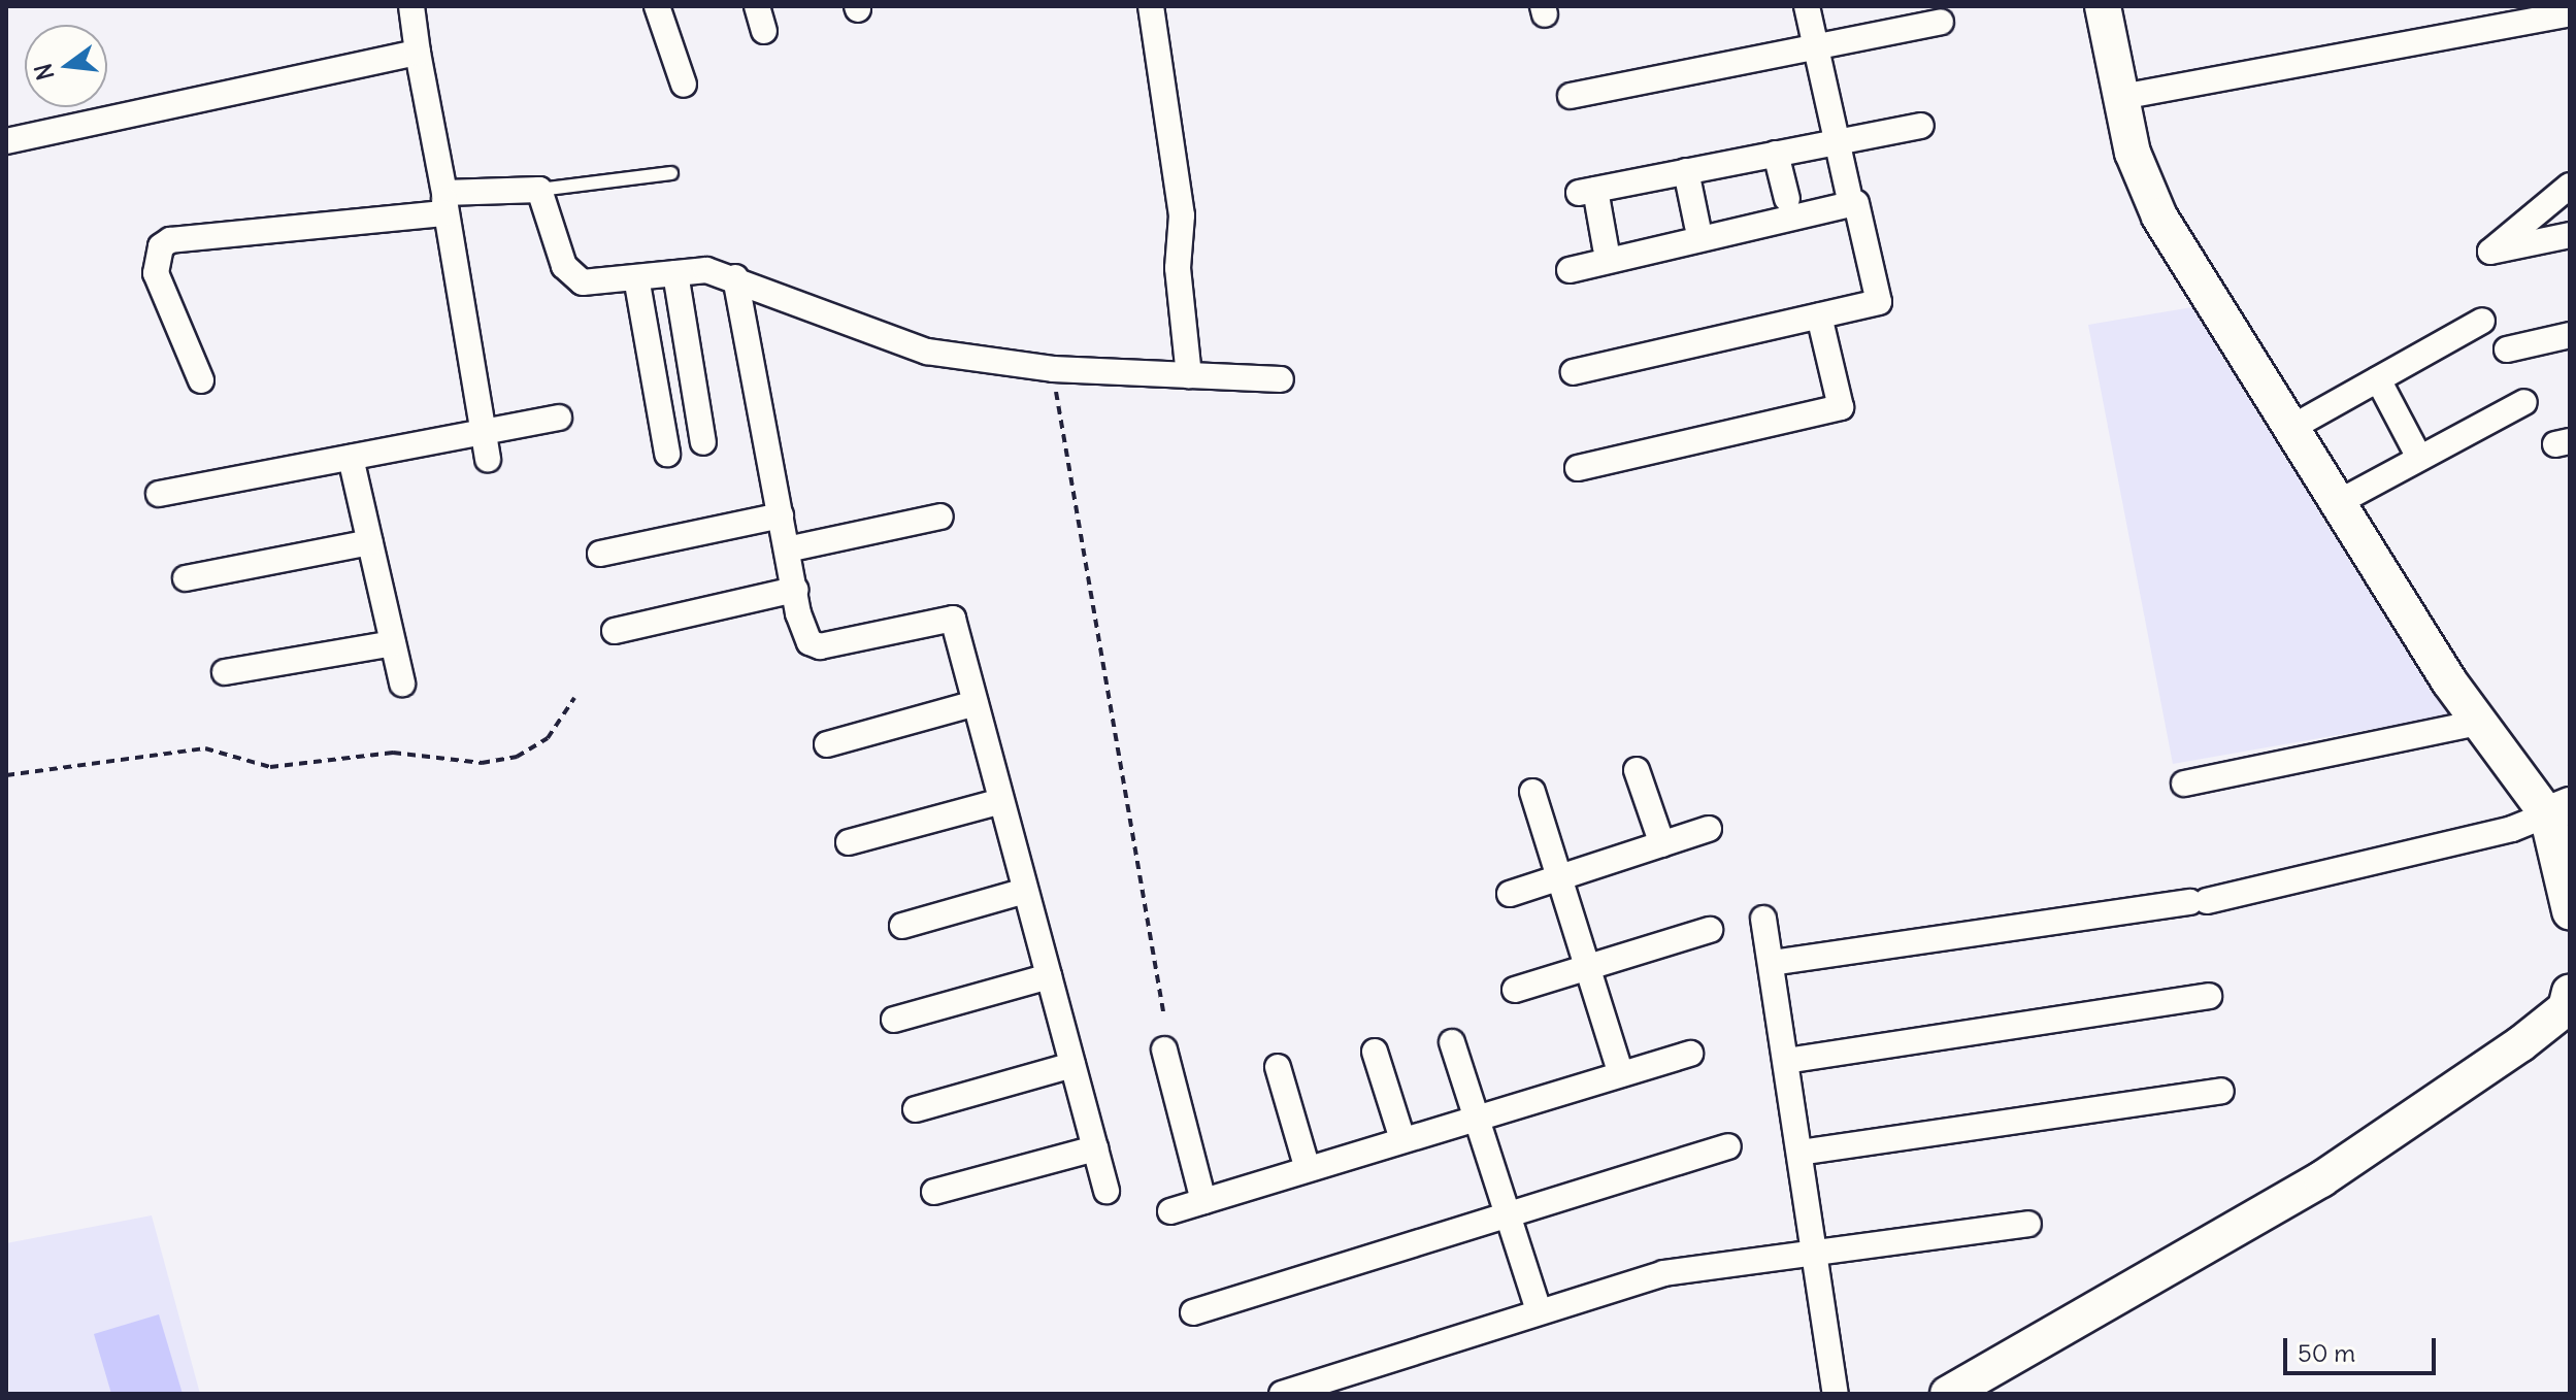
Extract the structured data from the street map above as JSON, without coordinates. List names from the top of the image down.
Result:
{
  "scale_bar": "50 m",
  "north": "left"
}
